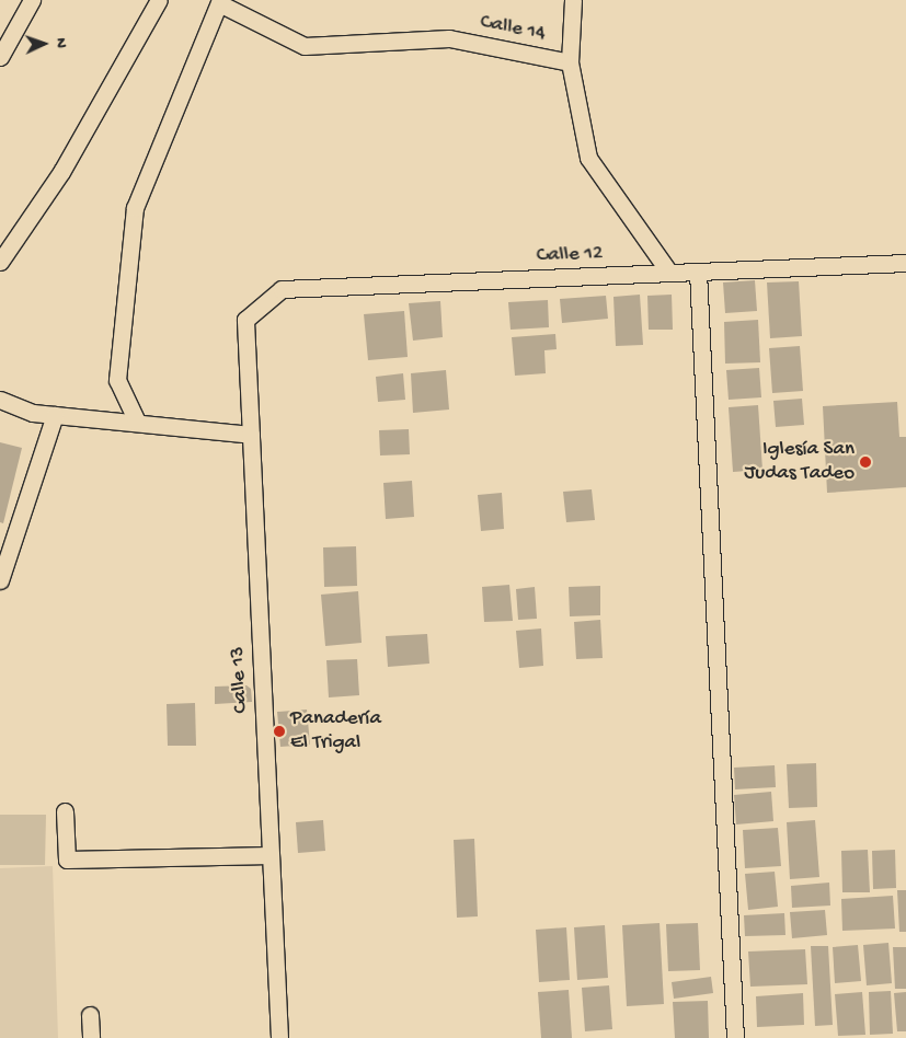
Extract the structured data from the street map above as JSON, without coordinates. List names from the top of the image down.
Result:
{
  "streets": {
    "street": ["Calle 14", "Calle 12", "Calle 13"]
  },
  "crossings": [
    ["Calle 12", "Calle 13"]
  ],
  "places": ["Iglesía San Judas Tadeo", "Panadería El Trigal"],
  "north": "right"
}
